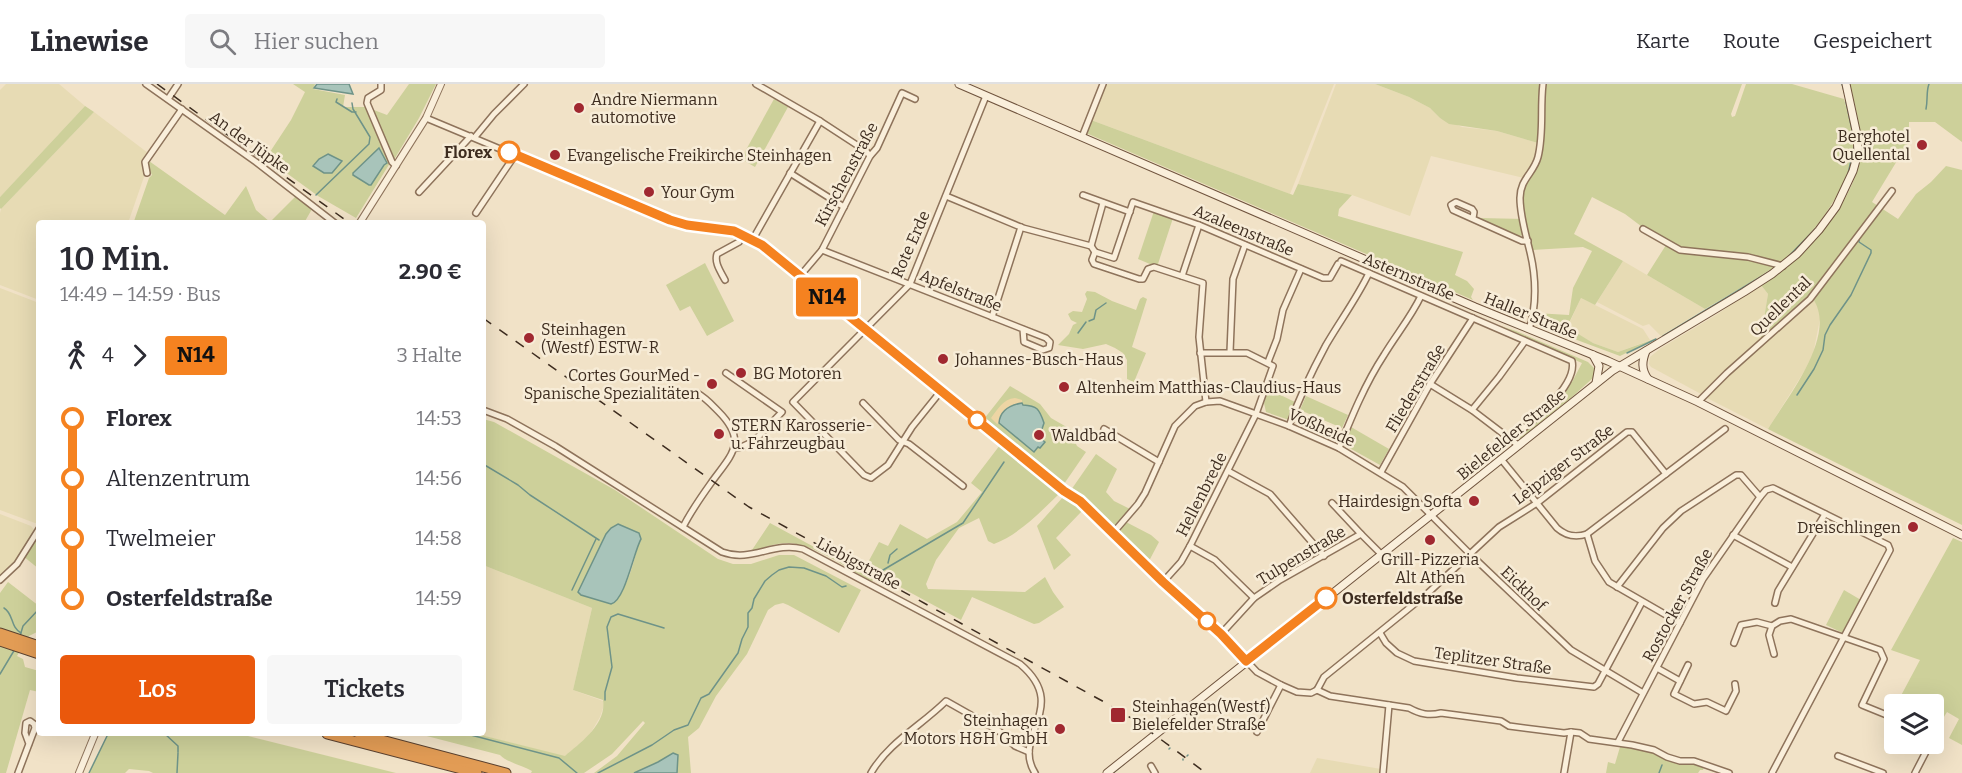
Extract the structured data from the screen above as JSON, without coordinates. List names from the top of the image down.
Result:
{
  "streets": {
    "main road": ["Haller Straße", "Bielefelder Straße"],
    "street": [
      "An der Jüpke",
      "Kirschenstraße",
      "Azaleenstraße",
      "Rote Erde",
      "Asternstraße",
      "Apfelstraße",
      "Quellental",
      "Fliederstraße",
      "Voßheide",
      "Leipziger Straße",
      "Hellenbrede",
      "Tulpenstraße",
      "Liebigstraße",
      "Eickhof",
      "Rostocker Straße",
      "Teplitzer Straße"
    ]
  },
  "crossings": [
    ["Kirschenstraße", "Apfelstraße"],
    ["Azaleenstraße", "Asternstraße"],
    ["Rote Erde", "Apfelstraße"],
    ["Rote Erde", "Haller Straße"],
    ["Asternstraße", "Fliederstraße"],
    ["Quellental", "Haller Straße"],
    ["Haller Straße", "Bielefelder Straße"],
    ["Fliederstraße", "Voßheide"],
    ["Voßheide", "Bielefelder Straße"],
    ["Voßheide", "Hellenbrede"],
    ["Voßheide", "Eickhof"],
    ["Bielefelder Straße", "Tulpenstraße"],
    ["Bielefelder Straße", "Eickhof"],
    ["Leipziger Straße", "Eickhof"],
    ["Leipziger Straße", "Teplitzer Straße"],
    ["Hellenbrede", "Tulpenstraße"],
    ["Eickhof", "Rostocker Straße"],
    ["Eickhof", "Teplitzer Straße"]
  ],
  "places": {
    "other": [
      "Andre Niermann automotive",
      "Berghotel Quellental",
      "Florex",
      "Evangelische Freikirche Steinhagen",
      "Your Gym",
      "Steinhagen (Westf) ESTW-R",
      "Johannes-Busch-Haus",
      "BG Motoren",
      "Cortes GourMed - Spanische Spezialitäten",
      "Altenheim Matthias-Claudius-Haus",
      "STERN Karosserie- u. Fahrzeugbau",
      "Waldbad",
      "Hairdesign Softa",
      "Dreischlingen",
      "Grill-Pizzeria Alt Athen",
      "Osterfeldstraße",
      "Steinhagen Motors H&H GmbH"
    ],
    "transit": ["Steinhagen(Westf) Bielefelder Straße"]
  },
  "lines": ["bus line N14"],
  "page": {
    "header": "Linewise",
    "search": "Hier suchen",
    "nav": ["Karte", "Route", "Gespeichert"],
    "on_map": "N14",
    "heading": ["10 Min.", "14:49 – 14:59 · Bus", "2.90 €"],
    "legs": ["4", "N14", "3 Halte"],
    "list": [
      {
        "name": "Florex",
        "value": "14:53"
      },
      {
        "name": "Altenzentrum",
        "value": "14:56"
      },
      {
        "name": "Twelmeier",
        "value": "14:58"
      },
      {
        "name": "Osterfeldstraße",
        "value": "14:59"
      }
    ],
    "buttons": ["Los", "Tickets"]
  }
}
